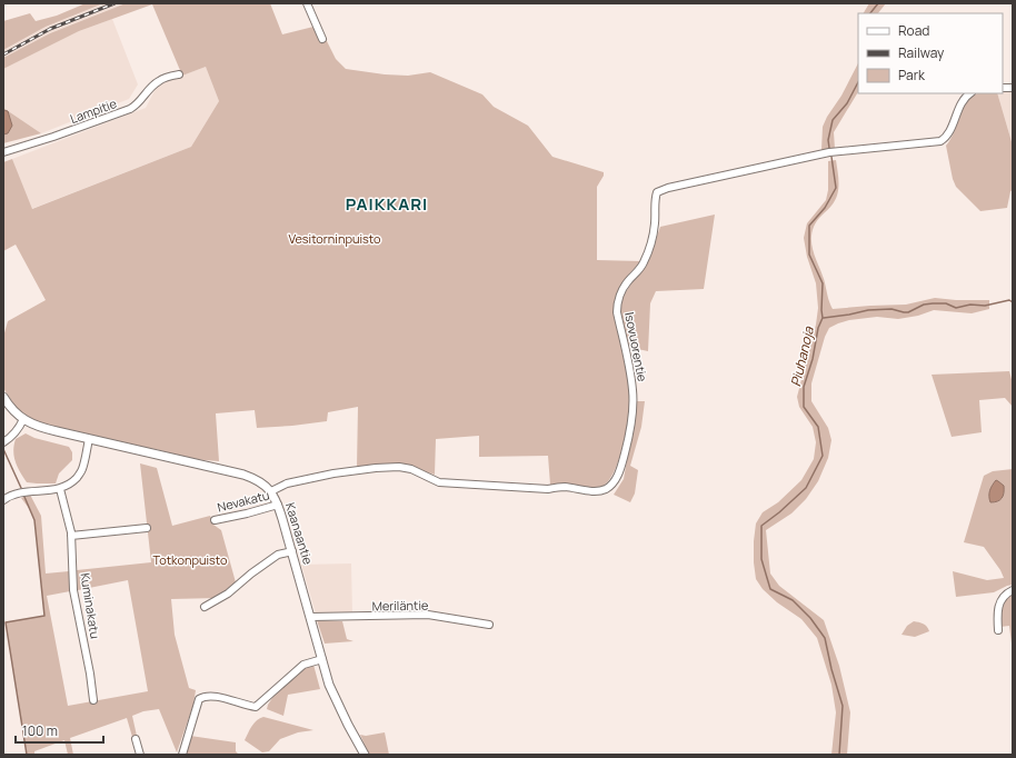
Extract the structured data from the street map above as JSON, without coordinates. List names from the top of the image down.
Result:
{
  "streets": {
    "street": [
      "Lampitie",
      "Isovuorentie",
      "Nevakatu",
      "Kaanaantie",
      "Kuminakatu",
      "Meriläntie"
    ]
  },
  "crossings": [
    ["Isovuorentie", "Kaanaantie"],
    ["Nevakatu", "Kaanaantie"],
    ["Kaanaantie", "Meriläntie"]
  ],
  "districts": ["PAIKKARI"],
  "water": ["Piuhanoja"],
  "parks": ["Vesitorninpuisto", "Totkonpuisto"],
  "legend": ["Road", "Railway", "Park"],
  "scale_bar": "100 m"
}
